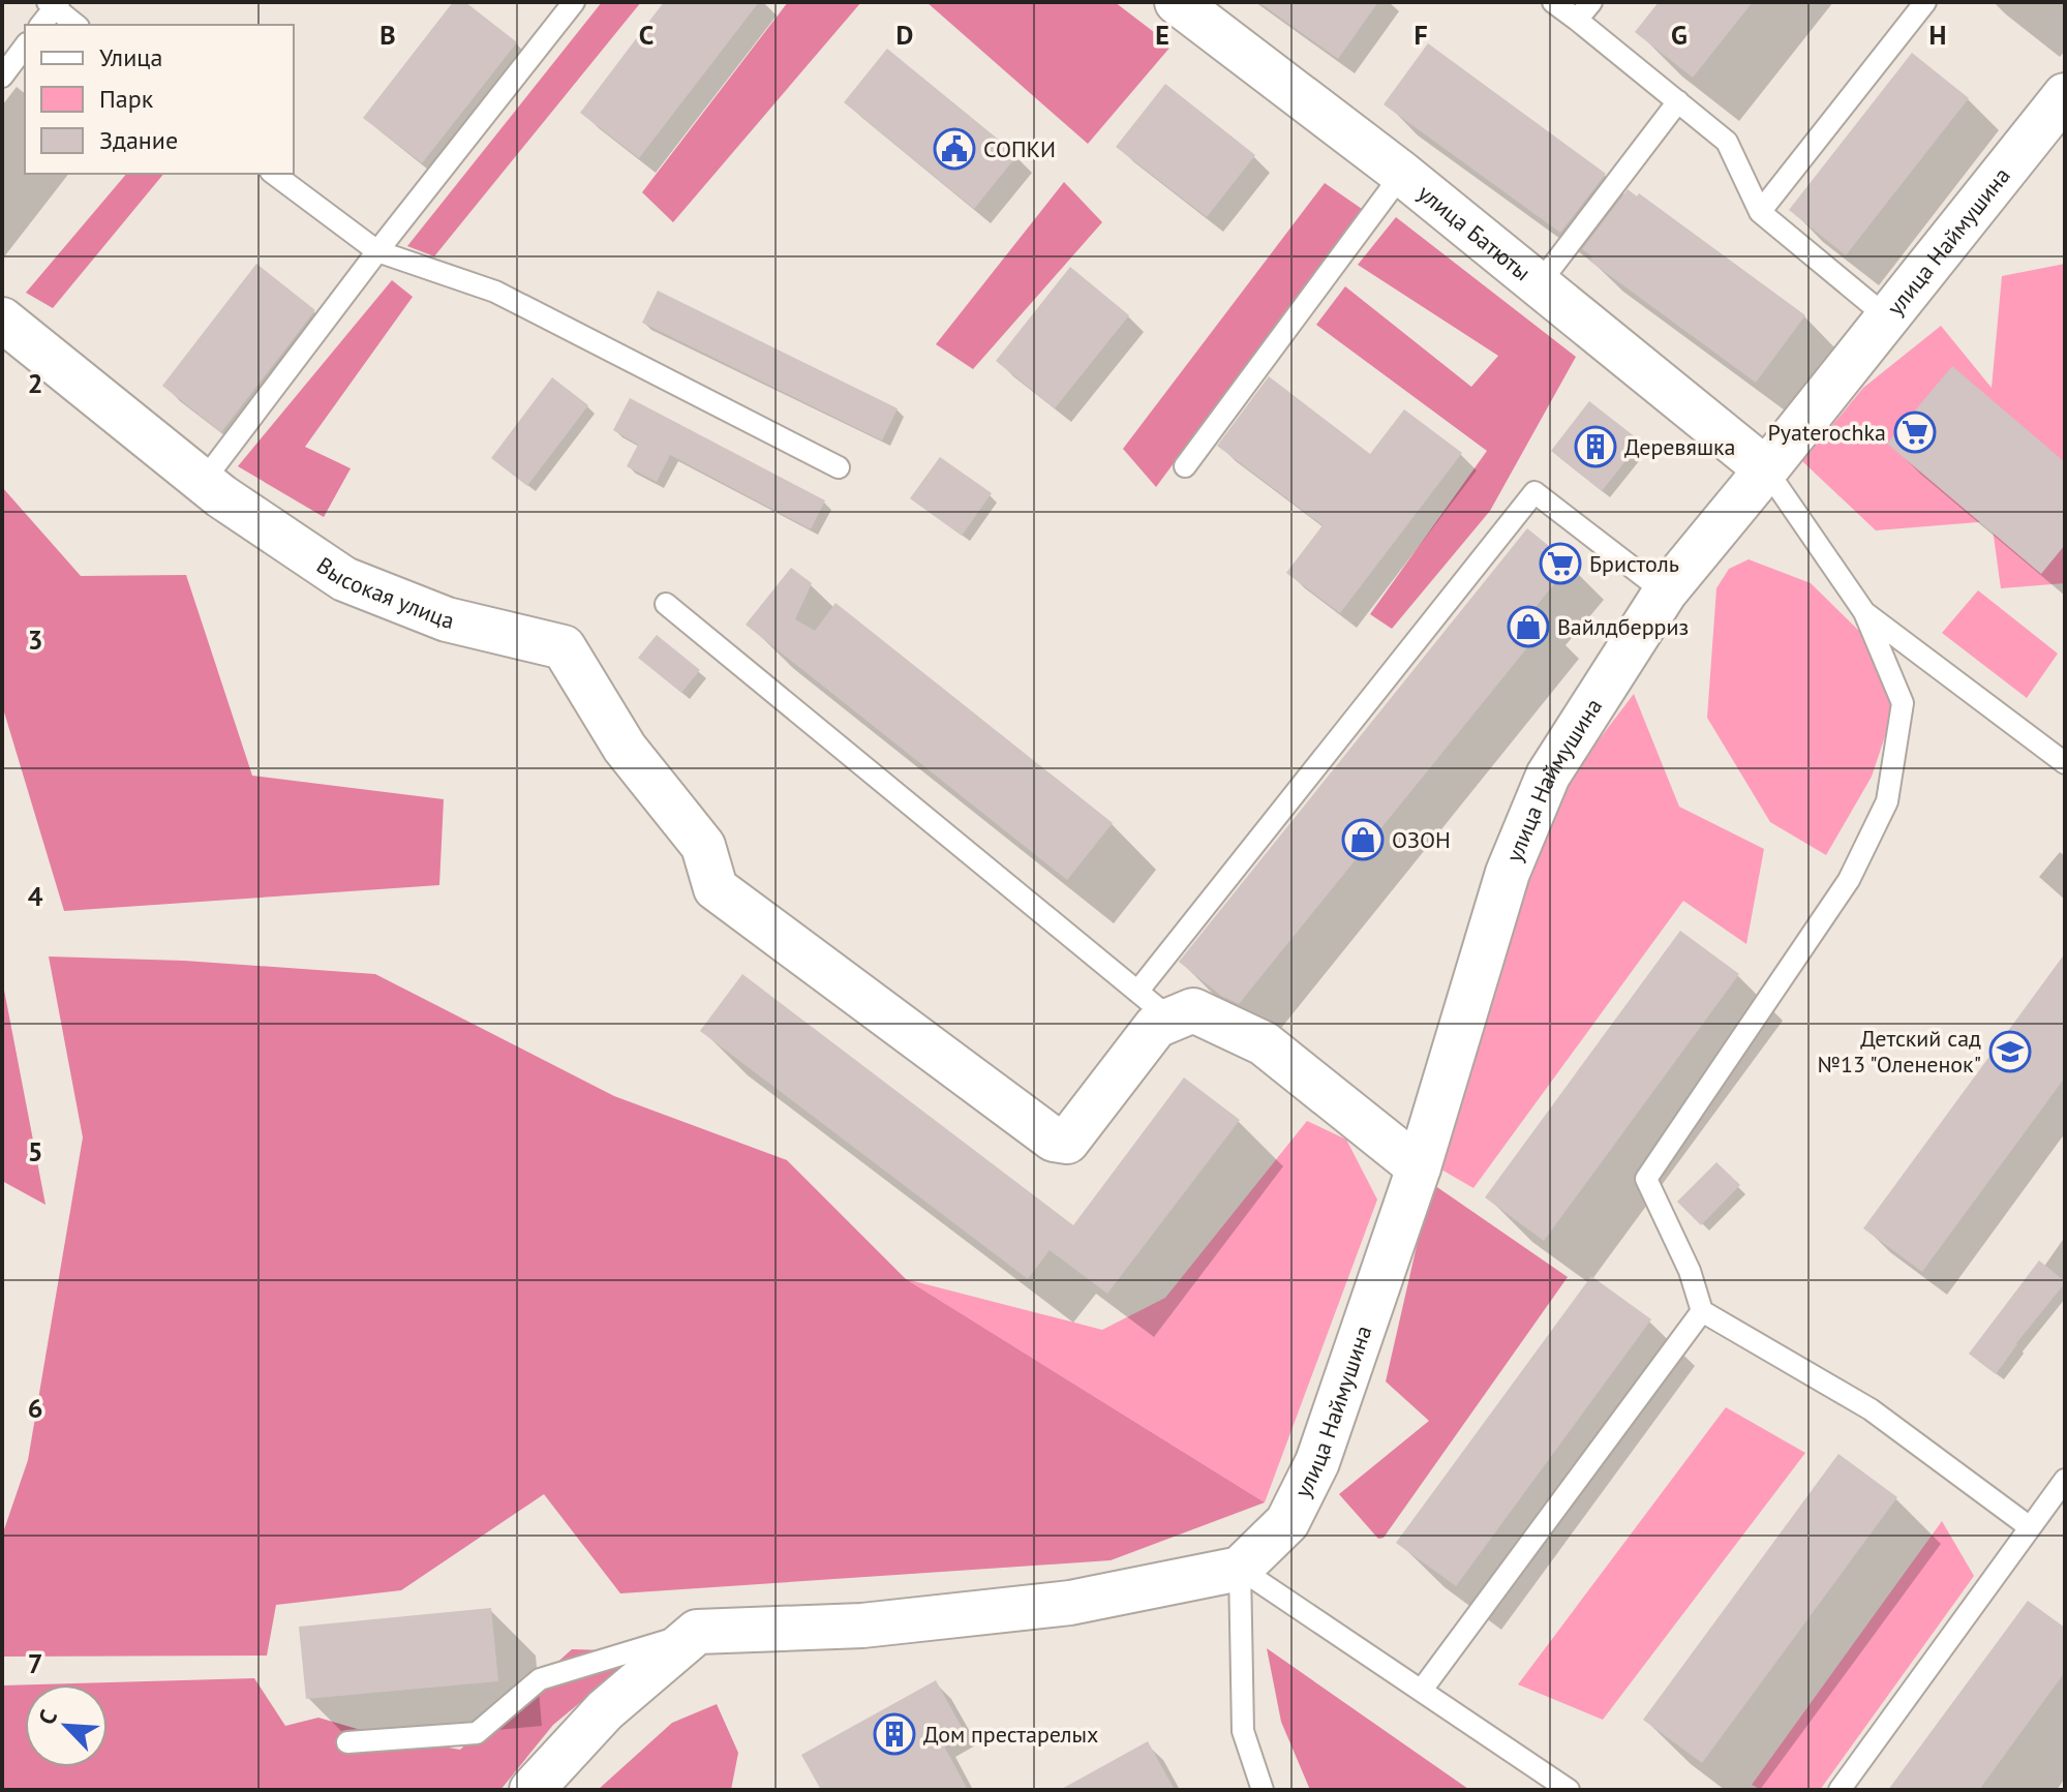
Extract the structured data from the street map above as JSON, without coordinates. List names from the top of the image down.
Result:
{
  "streets": {
    "street": ["улица Батюты", "улица Наймушина", "Высокая улица"]
  },
  "crossings": [
    ["улица Батюты", "улица Наймушина"]
  ],
  "places": {
    "public building": ["СОПКИ"],
    "supermarket": ["Pyaterochka", "Бристоль"],
    "building": ["Деревяшка", "Дом престарелых"],
    "shop": ["Вайлдберриз", "ОЗОН"],
    "school or university": ["Детский сад №13 \"Олененок\""]
  },
  "legend": ["Улица", "Парк", "Здание"],
  "north": "top left",
  "grid": {
    "columns": [
      "B",
      "C",
      "D",
      "E",
      "F",
      "G",
      "H"
    ],
    "rows": [
      "2",
      "3",
      "4",
      "5",
      "6",
      "7"
    ]
  }
}
